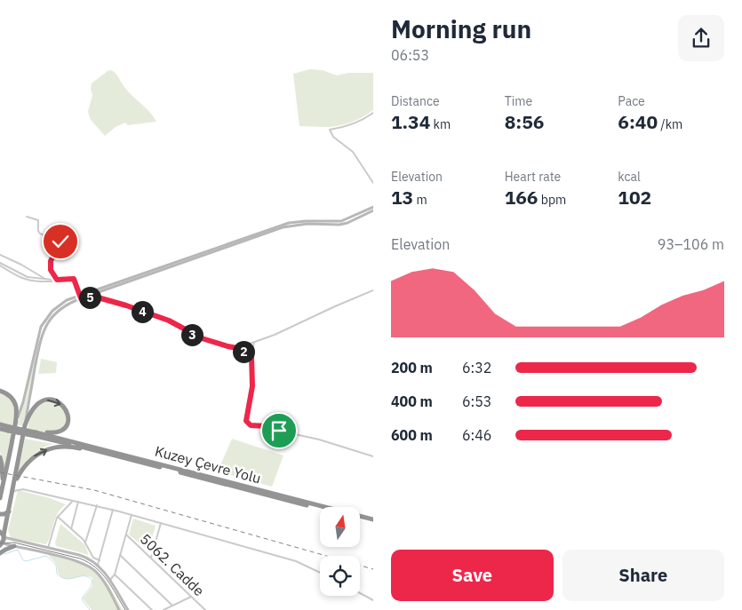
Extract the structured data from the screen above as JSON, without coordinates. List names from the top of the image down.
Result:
{
  "streets": {
    "highway": ["Kuzey Çevre Yolu"],
    "street": ["5062. Cadde"]
  },
  "north": "top",
  "page": {
    "heading": ["Morning run", "06:53"],
    "stats": [
      ["Distance", "1.34 km"],
      ["Time", "8:56"],
      ["Pace", "6:40 /km"],
      ["Elevation", "13 m"],
      ["Heart rate", "166 bpm"],
      ["kcal", "102"]
    ],
    "chart": ["Elevation", "93–106 m"],
    "pins": [
      "5",
      "4",
      "3",
      "2"
    ],
    "list": [
      {
        "name": "200 m",
        "note": "6:32"
      },
      {
        "name": "400 m",
        "note": "6:53"
      },
      {
        "name": "600 m",
        "note": "6:46"
      }
    ],
    "buttons": ["Save", "Share"]
  }
}
